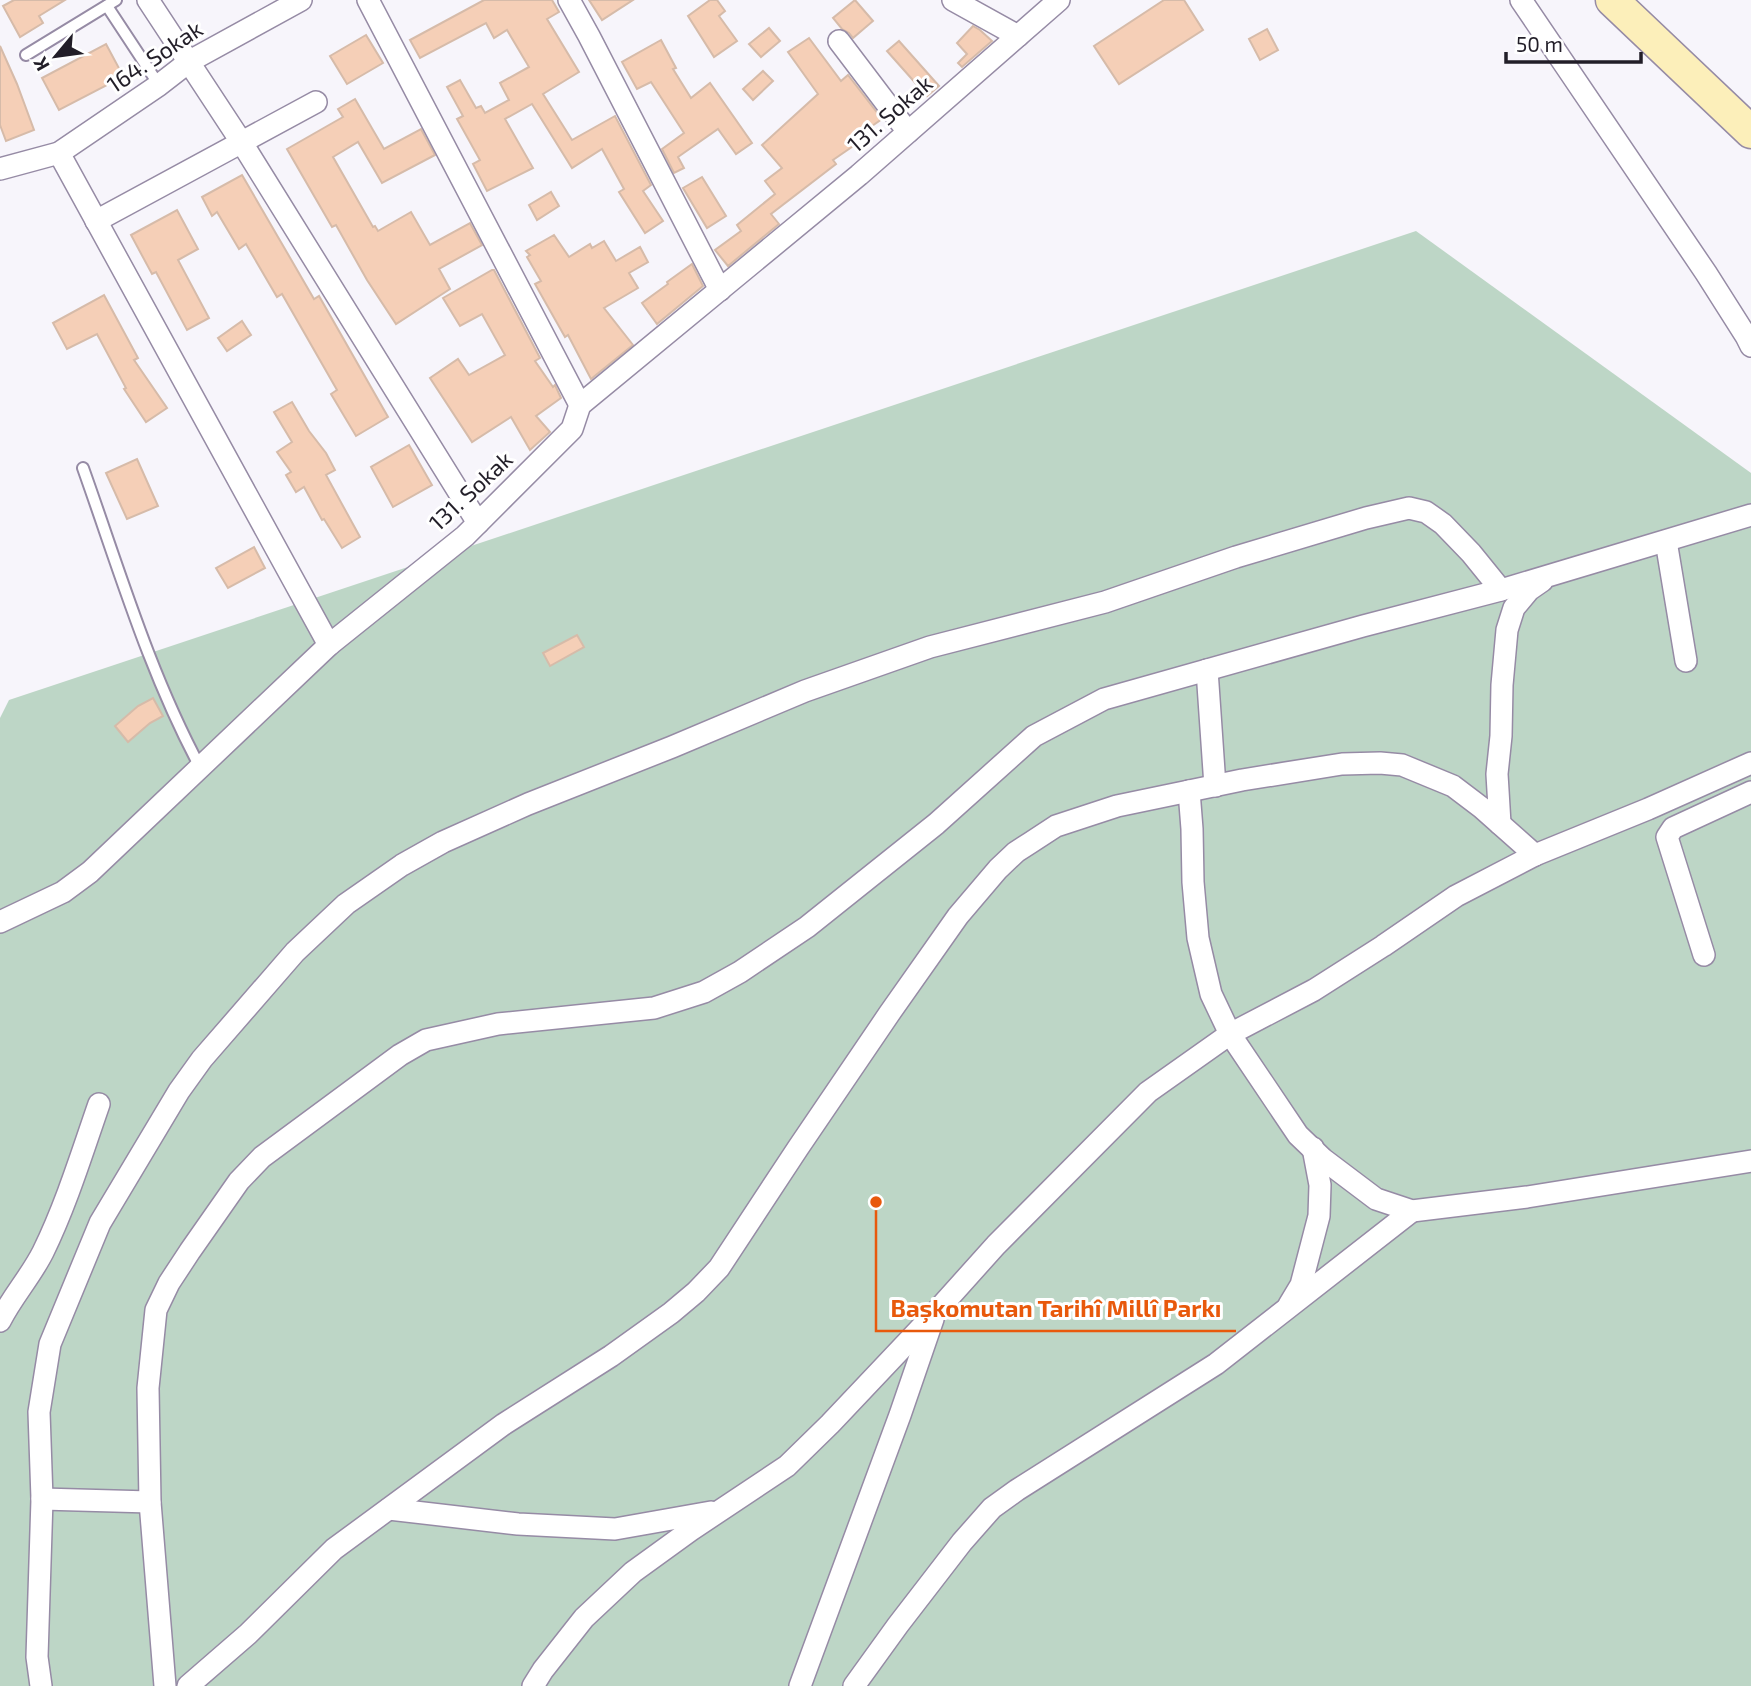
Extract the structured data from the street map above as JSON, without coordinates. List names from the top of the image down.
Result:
{
  "streets": {
    "street": ["164. Sokak", "131. Sokak"]
  },
  "places": ["Başkomutan Tarihî Millî Parkı"],
  "scale_bar": "50 m",
  "north": "bottom left"
}
